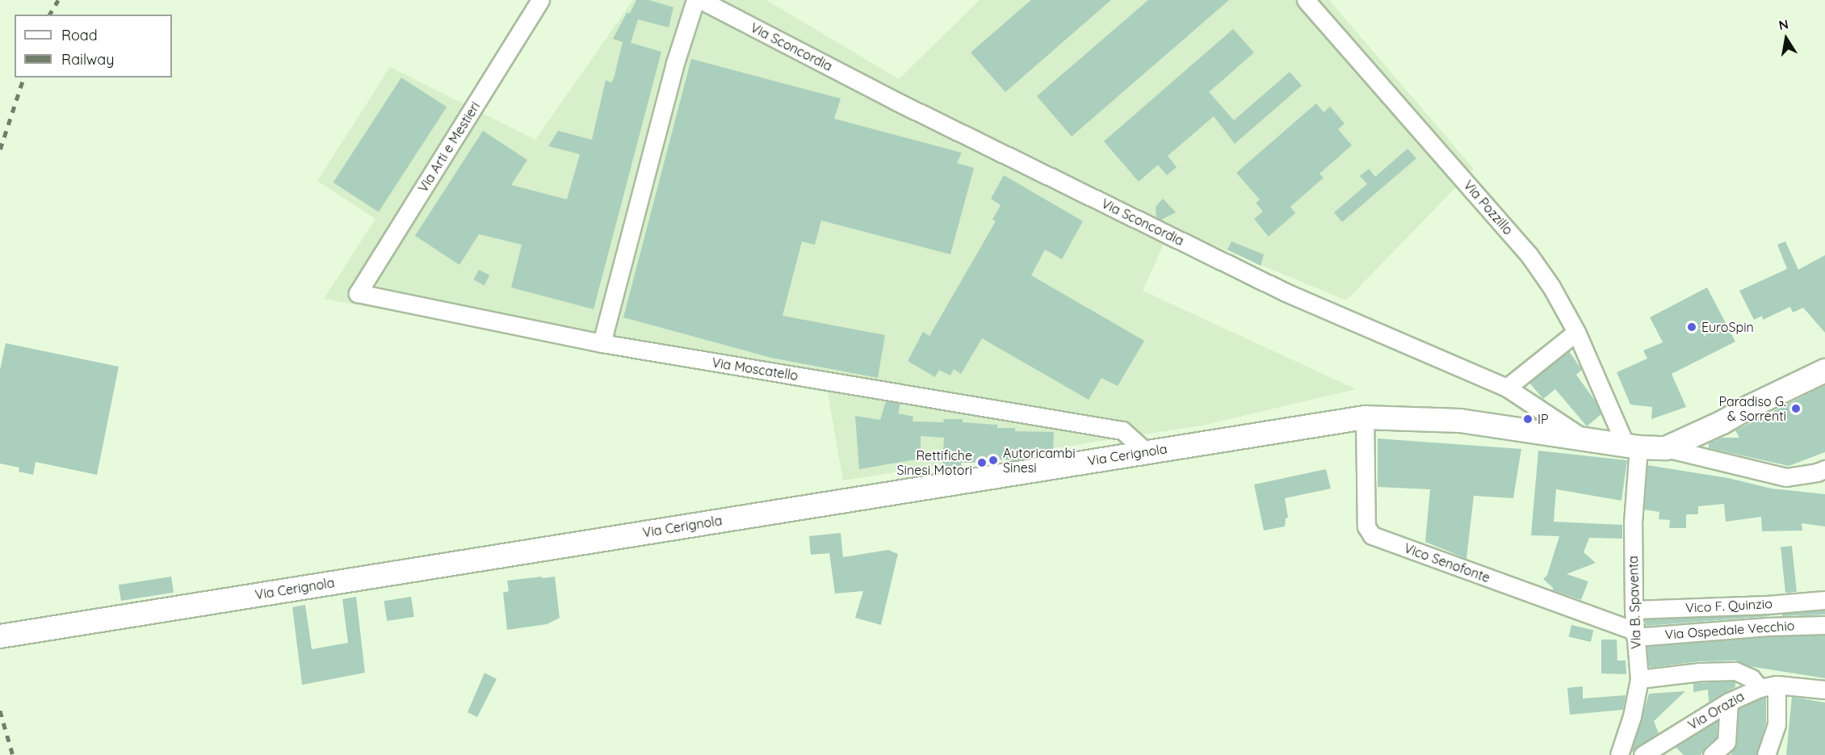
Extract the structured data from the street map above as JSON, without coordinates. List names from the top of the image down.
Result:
{
  "streets": {
    "street": [
      "Via Sconcordia",
      "Via Arti e Mestieri",
      "Via Pozzillo",
      "Via Moscatello",
      "Via Cerignola",
      "Vico Senofonte",
      "Via B. Spaventa",
      "Vico F. Quinzio",
      "Via Ospedale Vecchio",
      "Via Orazia"
    ]
  },
  "crossings": [
    ["Via Sconcordia", "Via Cerignola"],
    ["Via Arti e Mestieri", "Via Moscatello"],
    ["Via Pozzillo", "Via Cerignola"],
    ["Via Pozzillo", "Via B. Spaventa"],
    ["Via Moscatello", "Via Cerignola"],
    ["Via Cerignola", "Vico Senofonte"],
    ["Via Cerignola", "Via B. Spaventa"],
    ["Vico Senofonte", "Via B. Spaventa"],
    ["Vico Senofonte", "Via Ospedale Vecchio"],
    ["Via B. Spaventa", "Vico F. Quinzio"],
    ["Via B. Spaventa", "Via Ospedale Vecchio"]
  ],
  "places": [
    "EuroSpin",
    "Paradiso G. & Sorrenti",
    "IP",
    "Autoricambi Sinesi",
    "Rettifiche Sinesi Motori"
  ],
  "legend": ["Road", "Railway"],
  "north": "top"
}
